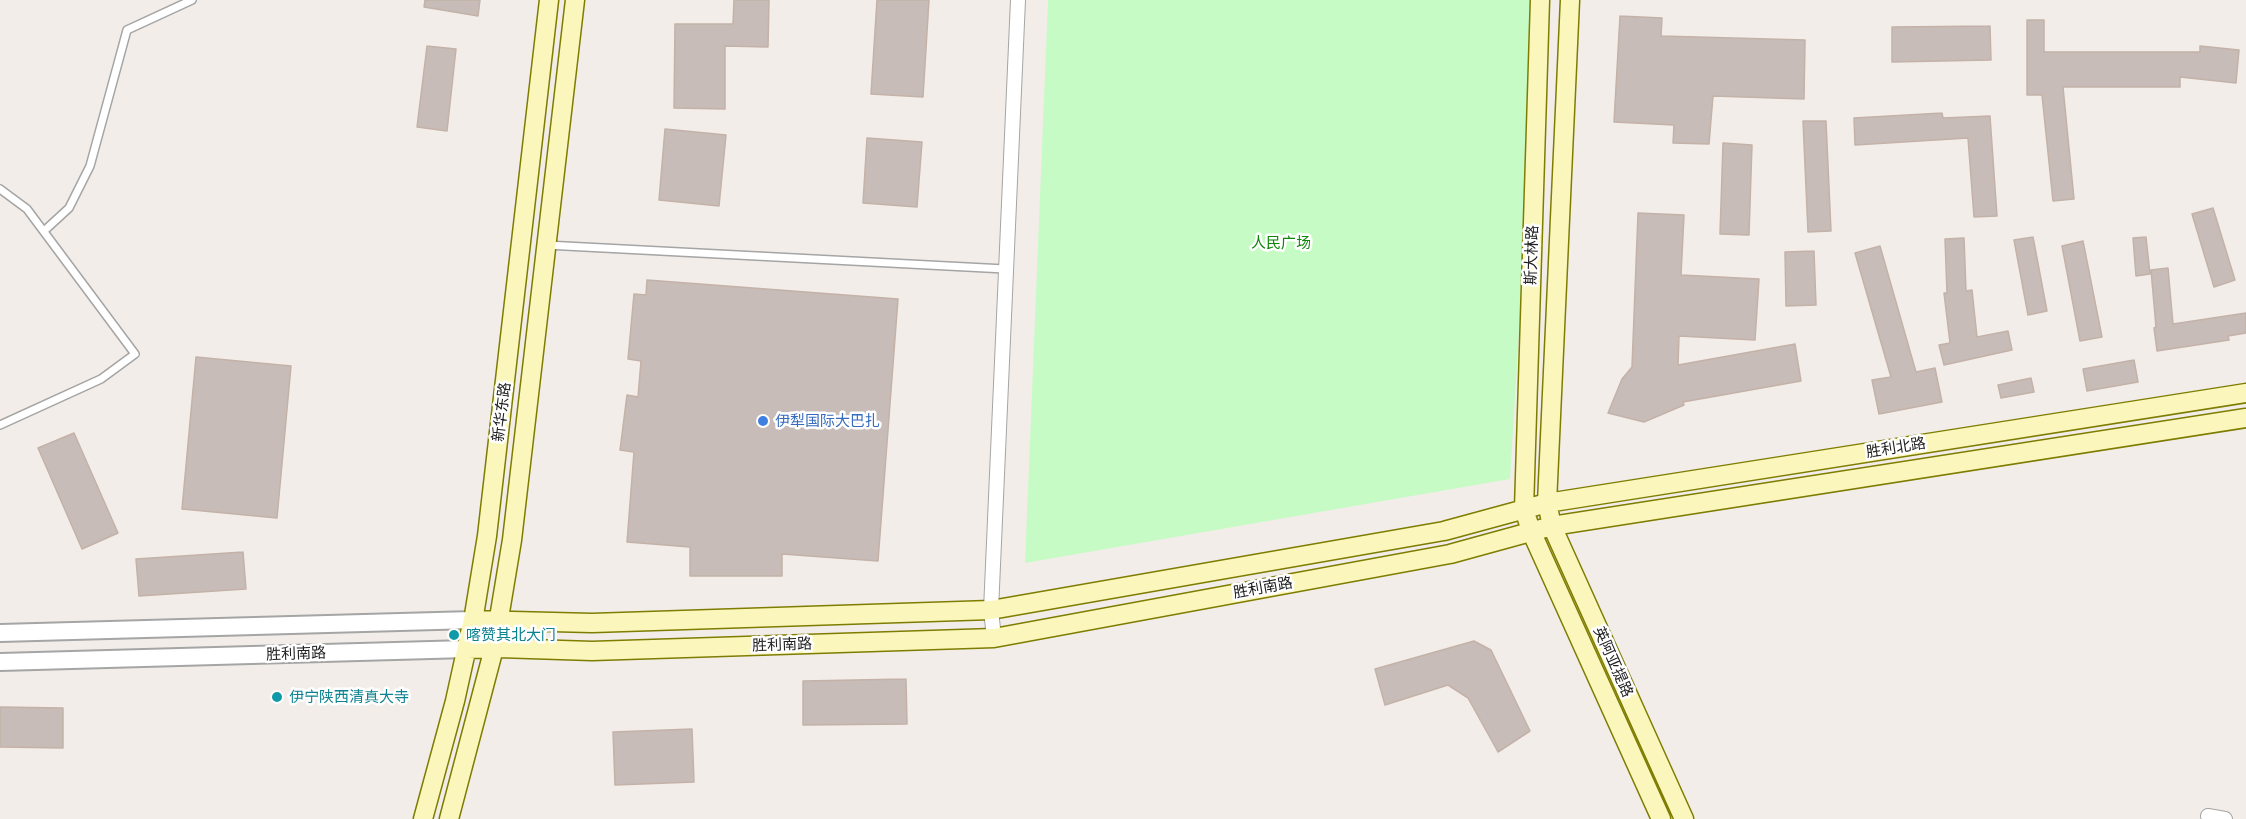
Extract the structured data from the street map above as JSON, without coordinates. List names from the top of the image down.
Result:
{
  "streets": {
    "main road": [
      "斯大林路",
      "新华东路",
      "胜利北路",
      "胜利南路",
      "英阿亚提路"
    ]
  },
  "crossings": [
    ["斯大林路", "胜利北路"],
    ["斯大林路", "胜利南路"],
    ["斯大林路", "英阿亚提路"],
    ["新华东路", "胜利南路"],
    ["胜利北路", "胜利南路"],
    ["胜利北路", "英阿亚提路"],
    ["胜利南路", "英阿亚提路"]
  ],
  "parks": ["人民广场"],
  "places": ["伊犁国际大巴扎", "喀赞其北大门", "伊宁陕西清真大寺"]
}
